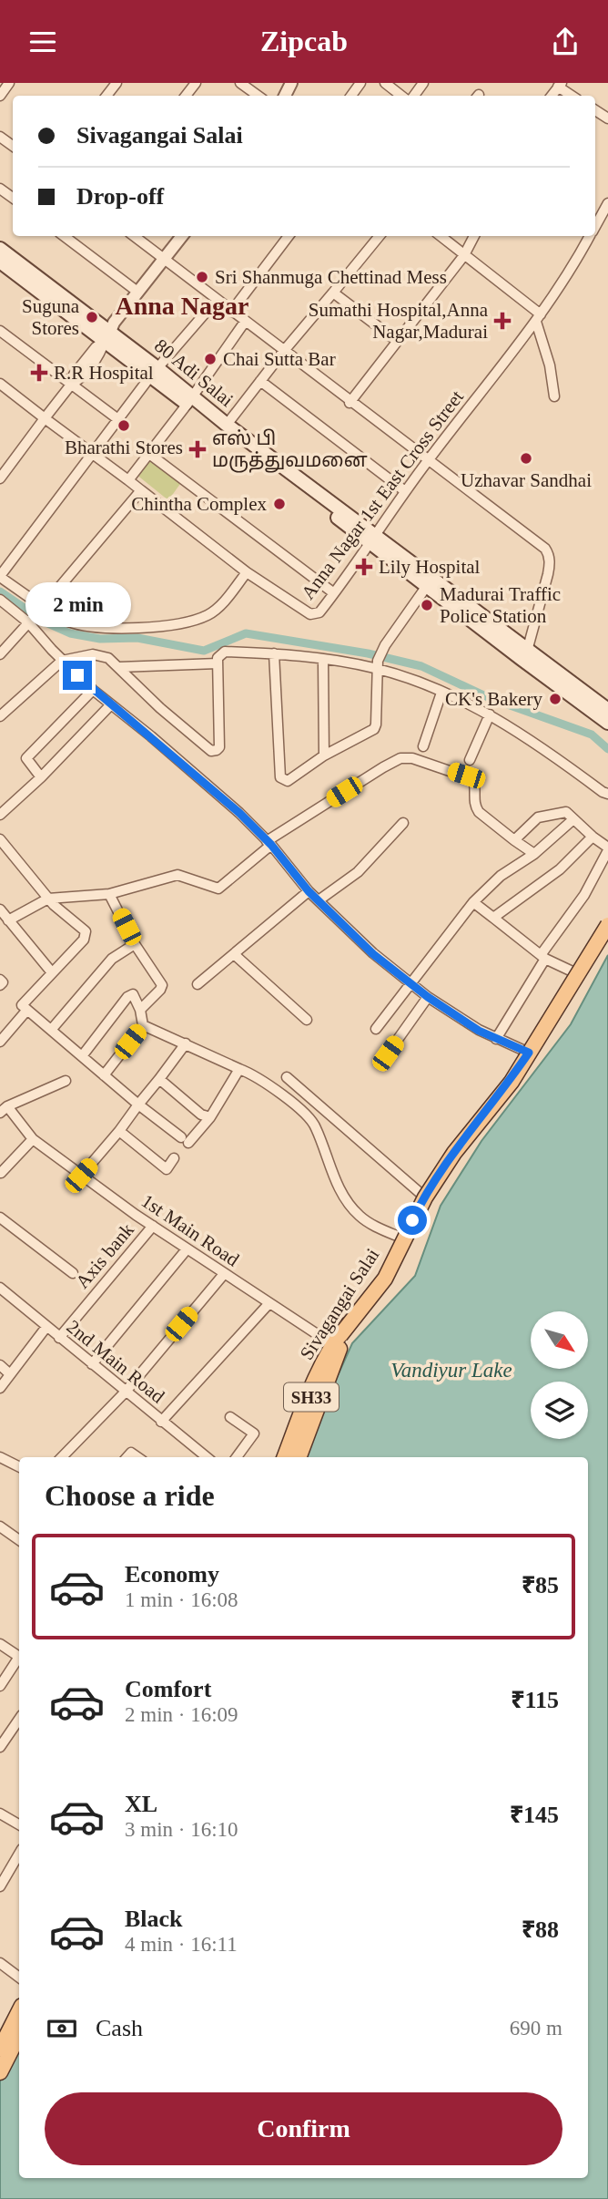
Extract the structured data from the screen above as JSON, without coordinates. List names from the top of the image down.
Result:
{
  "streets": {
    "main road": ["80 Adi Salai", "Sivagangai Salai", "SH33"],
    "street": [
      "Anna Nagar 1st East Cross Street",
      "1st Main Road",
      "Axis bank",
      "2nd Main Road"
    ]
  },
  "crossings": [
    ["80 Adi Salai", "Anna Nagar 1st East Cross Street"],
    ["1st Main Road", "Axis bank"],
    ["1st Main Road", "Sivagangai Salai"],
    ["Axis bank", "2nd Main Road"]
  ],
  "districts": ["Anna Nagar"],
  "water": ["Vandiyur Lake"],
  "places": {
    "other": [
      "Sri Shanmuga Chettinad Mess",
      "Suguna Stores",
      "Chai Sutta Bar",
      "Bharathi Stores",
      "Uzhavar Sandhai",
      "Chintha Complex",
      "Madurai Traffic Police Station",
      "CK's Bakery"
    ],
    "health": [
      "Sumathi Hospital,Anna Nagar,Madurai",
      "R.R Hospital",
      "எஸ் பி மருத்துவமனை",
      "Lily Hospital"
    ]
  },
  "north": "bottom right",
  "page": {
    "header": "Zipcab",
    "banner": ["Sivagangai Salai", "Drop-off"],
    "bubble": "2 min",
    "heading": "Choose a ride",
    "list": [
      {
        "name": "Economy",
        "note": "1 min · 16:08",
        "value": "₹85"
      },
      {
        "name": "Comfort",
        "note": "2 min · 16:09",
        "value": "₹115"
      },
      {
        "name": "XL",
        "note": "3 min · 16:10",
        "value": "₹145"
      },
      {
        "name": "Black",
        "note": "4 min · 16:11",
        "value": "₹88"
      }
    ],
    "pay": ["Cash", "690 m"],
    "buttons": "Confirm"
  }
}
